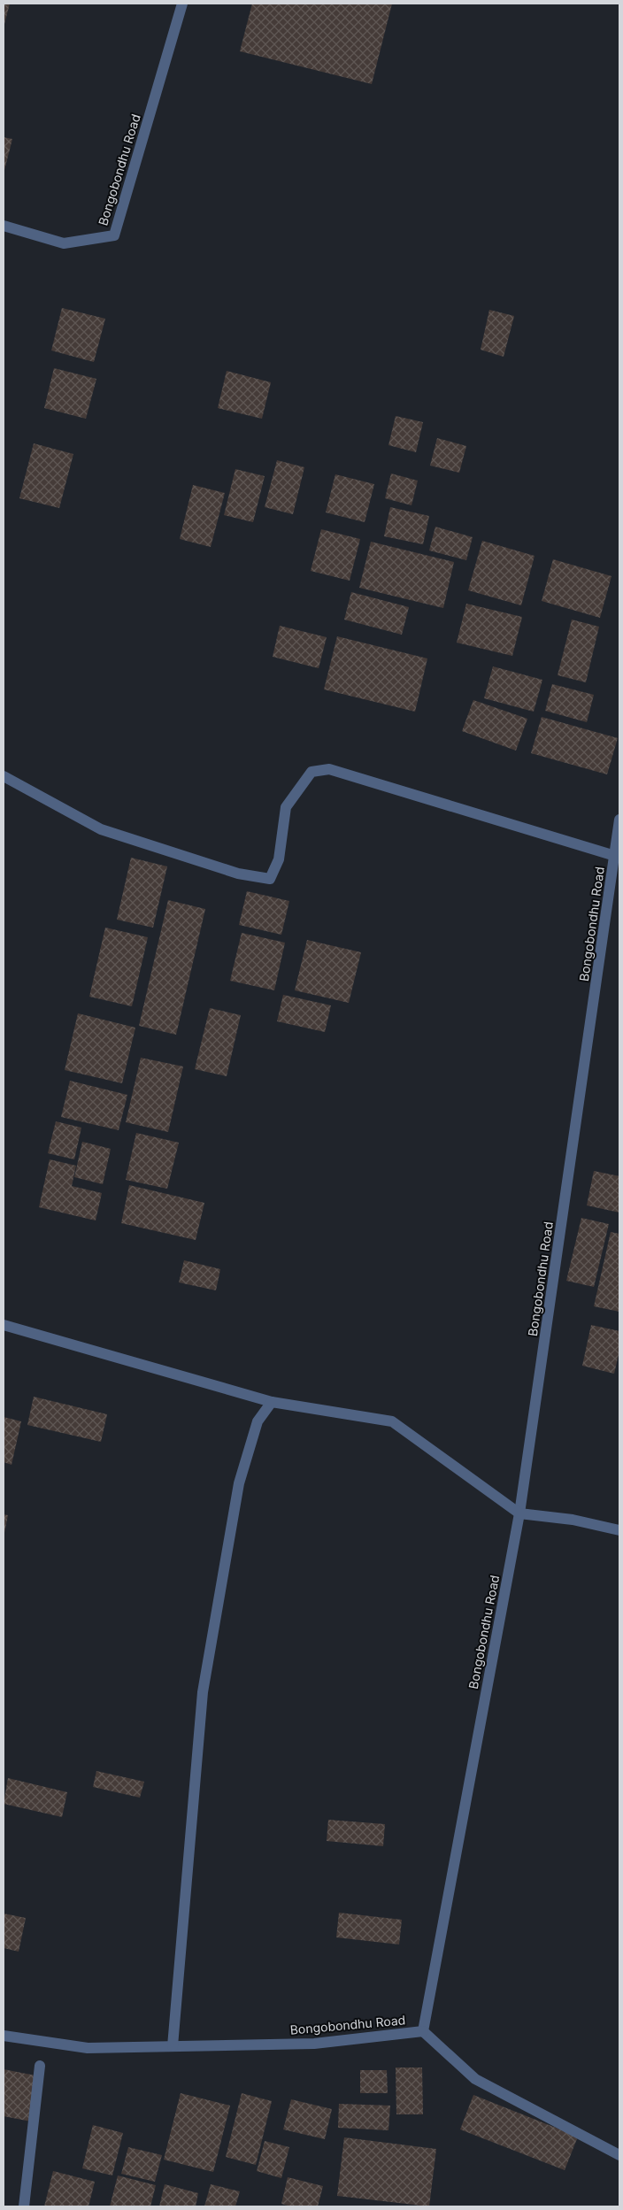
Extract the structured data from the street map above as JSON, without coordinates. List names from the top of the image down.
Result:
{
  "streets": {
    "street": ["Bongobondhu Road"]
  }
}
